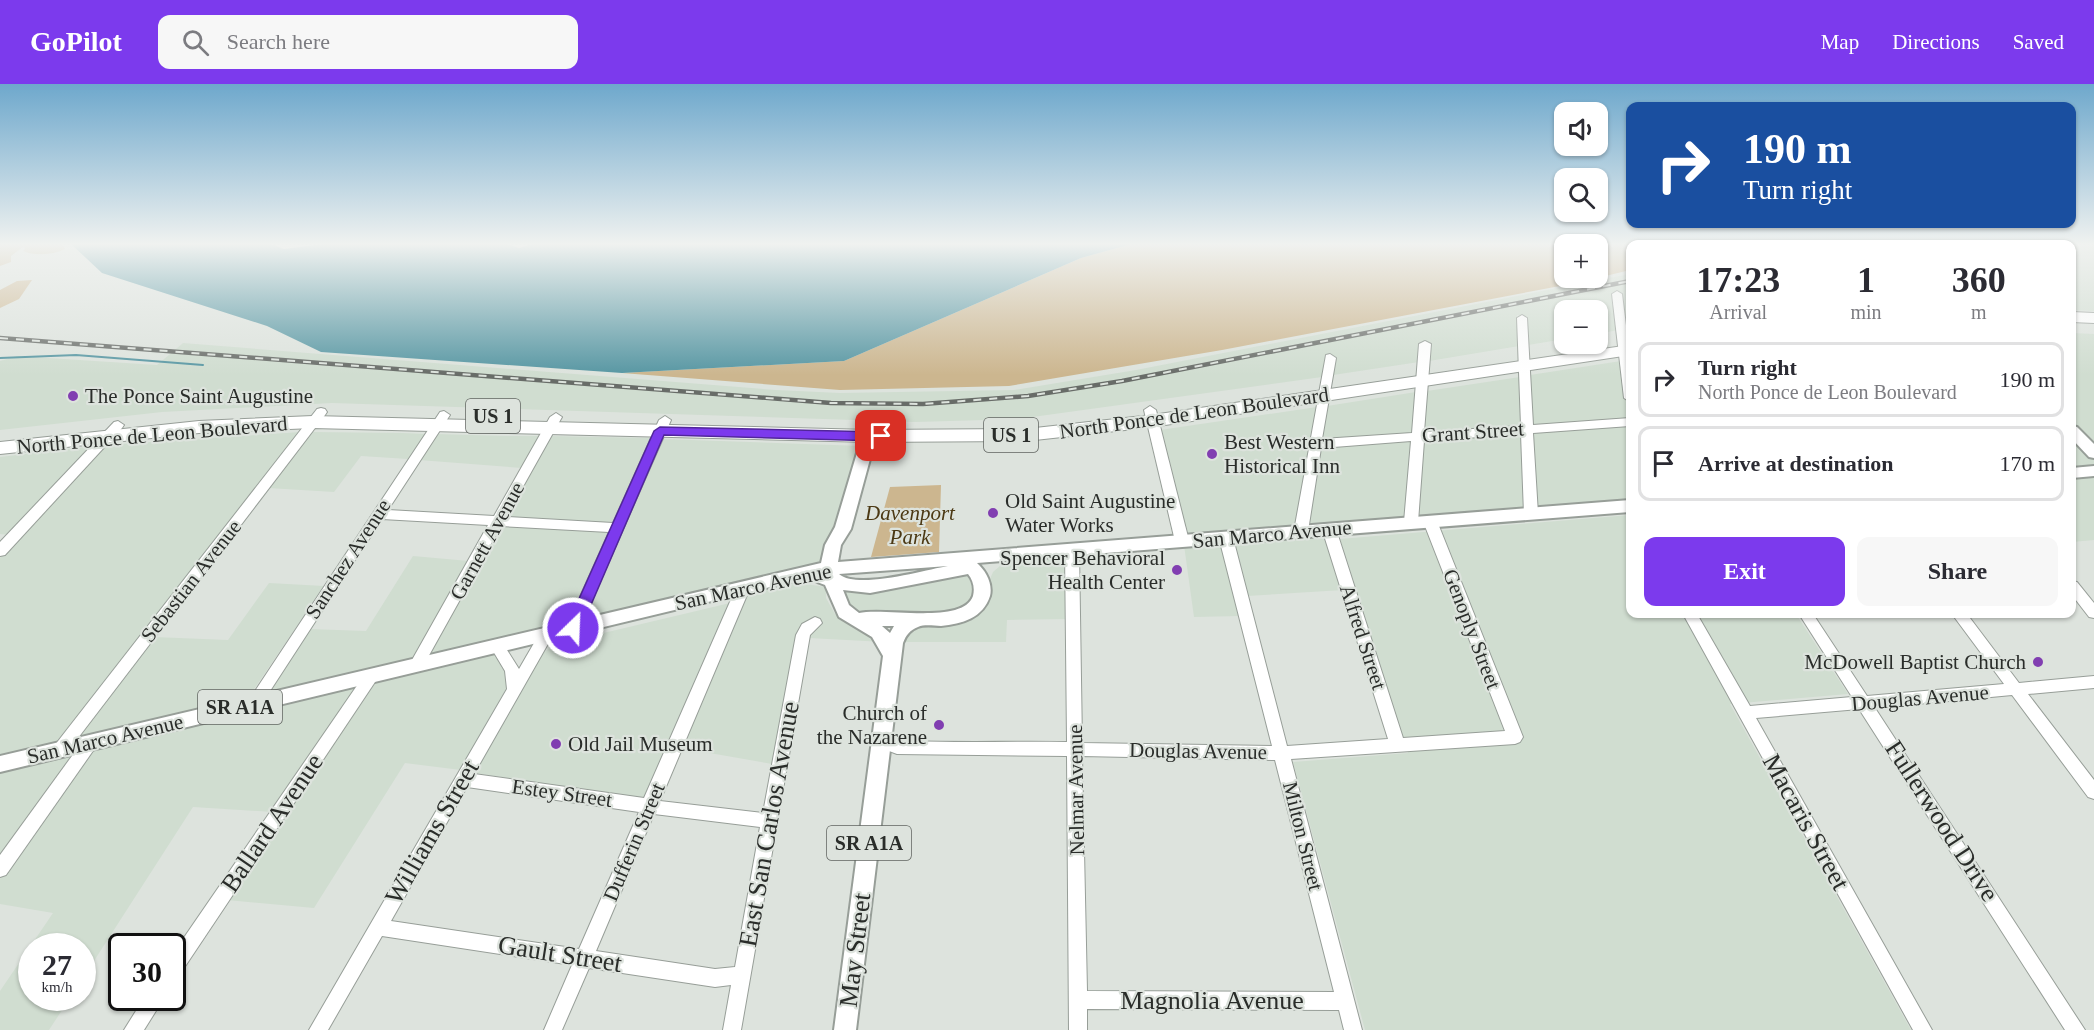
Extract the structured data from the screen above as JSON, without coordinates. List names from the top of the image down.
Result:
{
  "streets": {
    "highway": ["North Ponce de Leon Boulevard", "US 1"],
    "main road": ["San Marco Avenue", "SR A1A", "May Street"],
    "street": [
      "Grant Street",
      "Garnett Avenue",
      "Sanchez Avenue",
      "Sebastian Avenue",
      "Genoply Street",
      "Alfred Street",
      "Douglas Avenue",
      "Nelmar Avenue",
      "Estey Street",
      "Fullerwood Drive",
      "Macaris Street",
      "Ballard Avenue",
      "East San Carlos Avenue",
      "Williams Street",
      "Milton Street",
      "Dufferin Street",
      "Gault Street",
      "Magnolia Avenue"
    ]
  },
  "crossings": [
    ["North Ponce de Leon Boulevard", "Garnett Avenue"],
    ["North Ponce de Leon Boulevard", "Sanchez Avenue"],
    ["North Ponce de Leon Boulevard", "Sebastian Avenue"],
    ["San Marco Avenue", "Garnett Avenue"],
    ["San Marco Avenue", "Sanchez Avenue"],
    ["San Marco Avenue", "Sebastian Avenue"],
    ["San Marco Avenue", "Genoply Street"],
    ["San Marco Avenue", "Alfred Street"],
    ["San Marco Avenue", "Nelmar Avenue"],
    ["San Marco Avenue", "Ballard Avenue"],
    ["San Marco Avenue", "Williams Street"],
    ["San Marco Avenue", "Milton Street"],
    ["San Marco Avenue", "Dufferin Street"],
    ["Genoply Street", "Douglas Avenue"],
    ["Alfred Street", "Douglas Avenue"],
    ["Douglas Avenue", "Nelmar Avenue"],
    ["Douglas Avenue", "Fullerwood Drive"],
    ["Douglas Avenue", "Macaris Street"],
    ["Douglas Avenue", "Milton Street"],
    ["Douglas Avenue", "May Street"],
    ["Nelmar Avenue", "Magnolia Avenue"],
    ["Estey Street", "East San Carlos Avenue"],
    ["Estey Street", "Williams Street"],
    ["Estey Street", "Dufferin Street"],
    ["East San Carlos Avenue", "Gault Street"],
    ["Williams Street", "Gault Street"],
    ["Milton Street", "Magnolia Avenue"],
    ["Dufferin Street", "Gault Street"]
  ],
  "parks": ["Davenport Park"],
  "places": [
    "The Ponce Saint Augustine",
    "Best Western Historical Inn",
    "Old Saint Augustine Water Works",
    "Spencer Behavioral Health Center",
    "McDowell Baptist Church",
    "Church of the Nazarene",
    "Old Jail Museum"
  ],
  "page": {
    "header": "GoPilot",
    "search": "Search here",
    "nav": ["Map", "Directions", "Saved"],
    "map_buttons": ["+", "−"],
    "turn": ["190 m", "Turn right"],
    "eta": [
      "17:23",
      "Arrival",
      "1",
      "min",
      "360",
      "m"
    ],
    "list": [
      {
        "name": "Turn right",
        "note": "North Ponce de Leon Boulevard",
        "value": "190 m"
      },
      {
        "name": "Arrive at destination",
        "value": "170 m"
      }
    ],
    "buttons": ["Exit", "Share"],
    "speed": "27 km/h",
    "limit": "30"
  }
}
